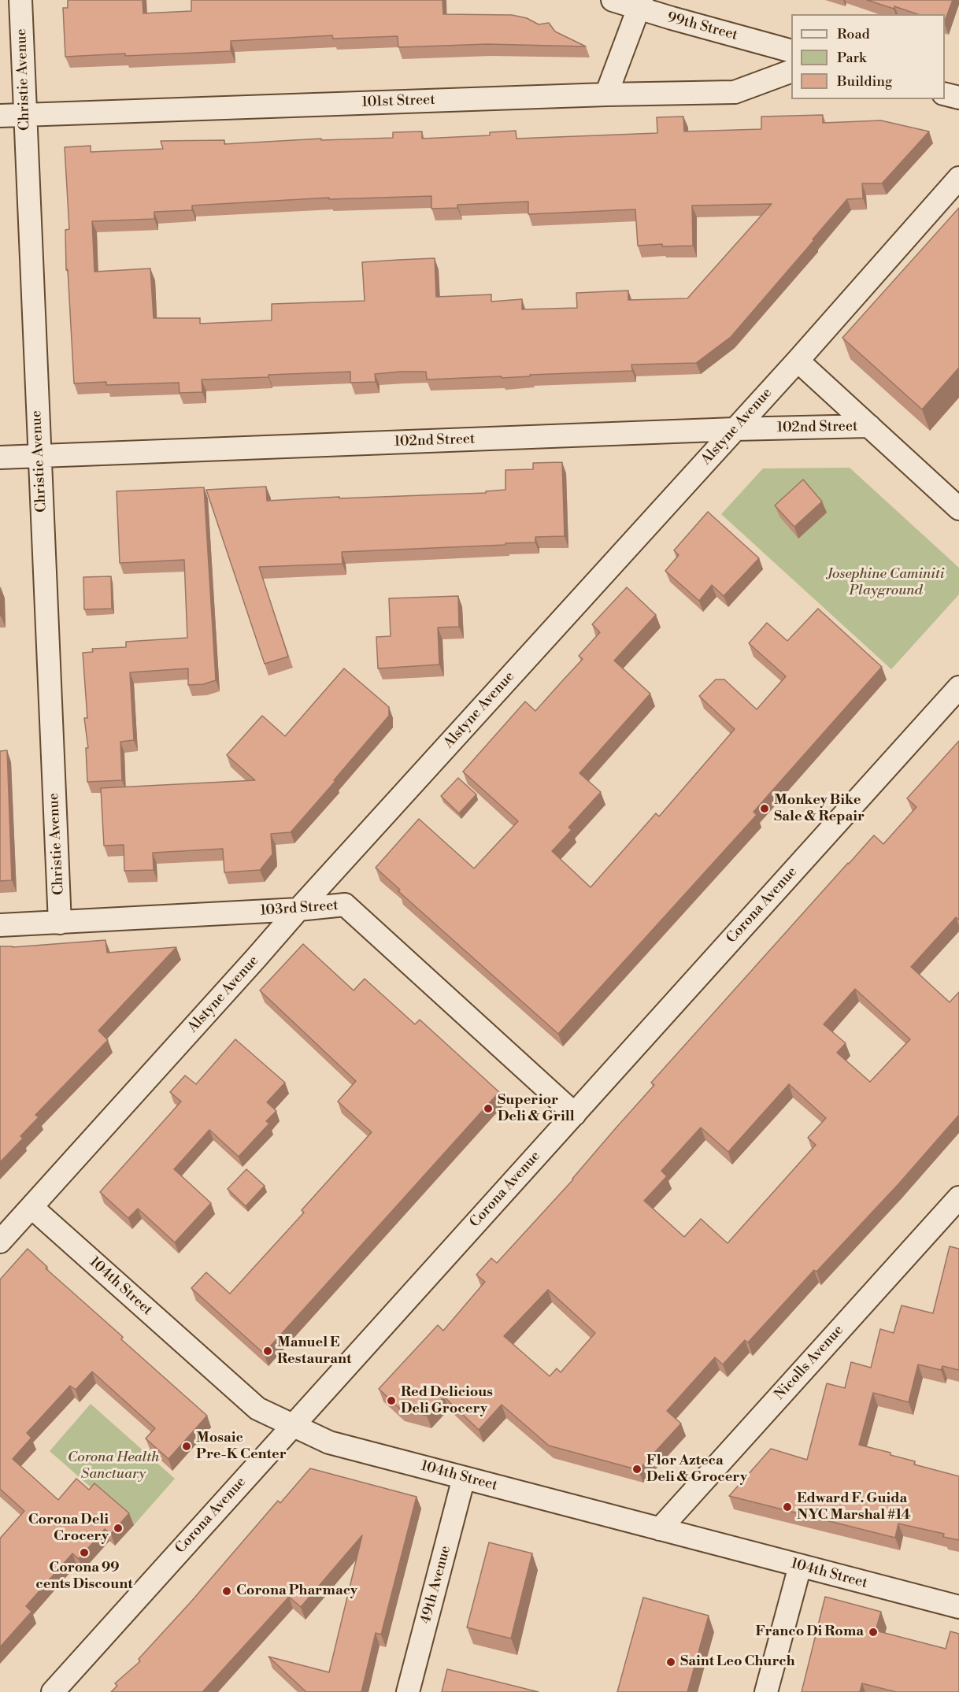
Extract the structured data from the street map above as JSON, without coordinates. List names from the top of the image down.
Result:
{
  "streets": {
    "street": [
      "99th Street",
      "Christie Avenue",
      "101st Street",
      "Alstyne Avenue",
      "102nd Street",
      "Corona Avenue",
      "103rd Street",
      "104th Street",
      "Nicolls Avenue",
      "49th Avenue"
    ]
  },
  "crossings": [
    ["Christie Avenue", "101st Street"],
    ["Christie Avenue", "102nd Street"],
    ["Christie Avenue", "103rd Street"],
    ["Alstyne Avenue", "102nd Street"],
    ["Alstyne Avenue", "103rd Street"],
    ["Alstyne Avenue", "104th Street"],
    ["Corona Avenue", "103rd Street"],
    ["Corona Avenue", "104th Street"],
    ["104th Street", "Nicolls Avenue"],
    ["104th Street", "49th Avenue"]
  ],
  "parks": ["Josephine Caminiti Playground", "Corona Health Sanctuary"],
  "places": [
    "Monkey Bike Sale & Repair",
    "Superior Deli & Grill",
    "Manuel E Restaurant",
    "Red Delicious Deli Grocery",
    "Mosaic Pre-K Center",
    "Flor Azteca Deli & Grocery",
    "Edward F. Guida NYC Marshal #14",
    "Corona Deli Crocery",
    "Corona 99 cents Discount",
    "Corona Pharmacy",
    "Franco Di Roma",
    "Saint Leo Church"
  ],
  "legend": ["Road", "Park", "Building"]
}
